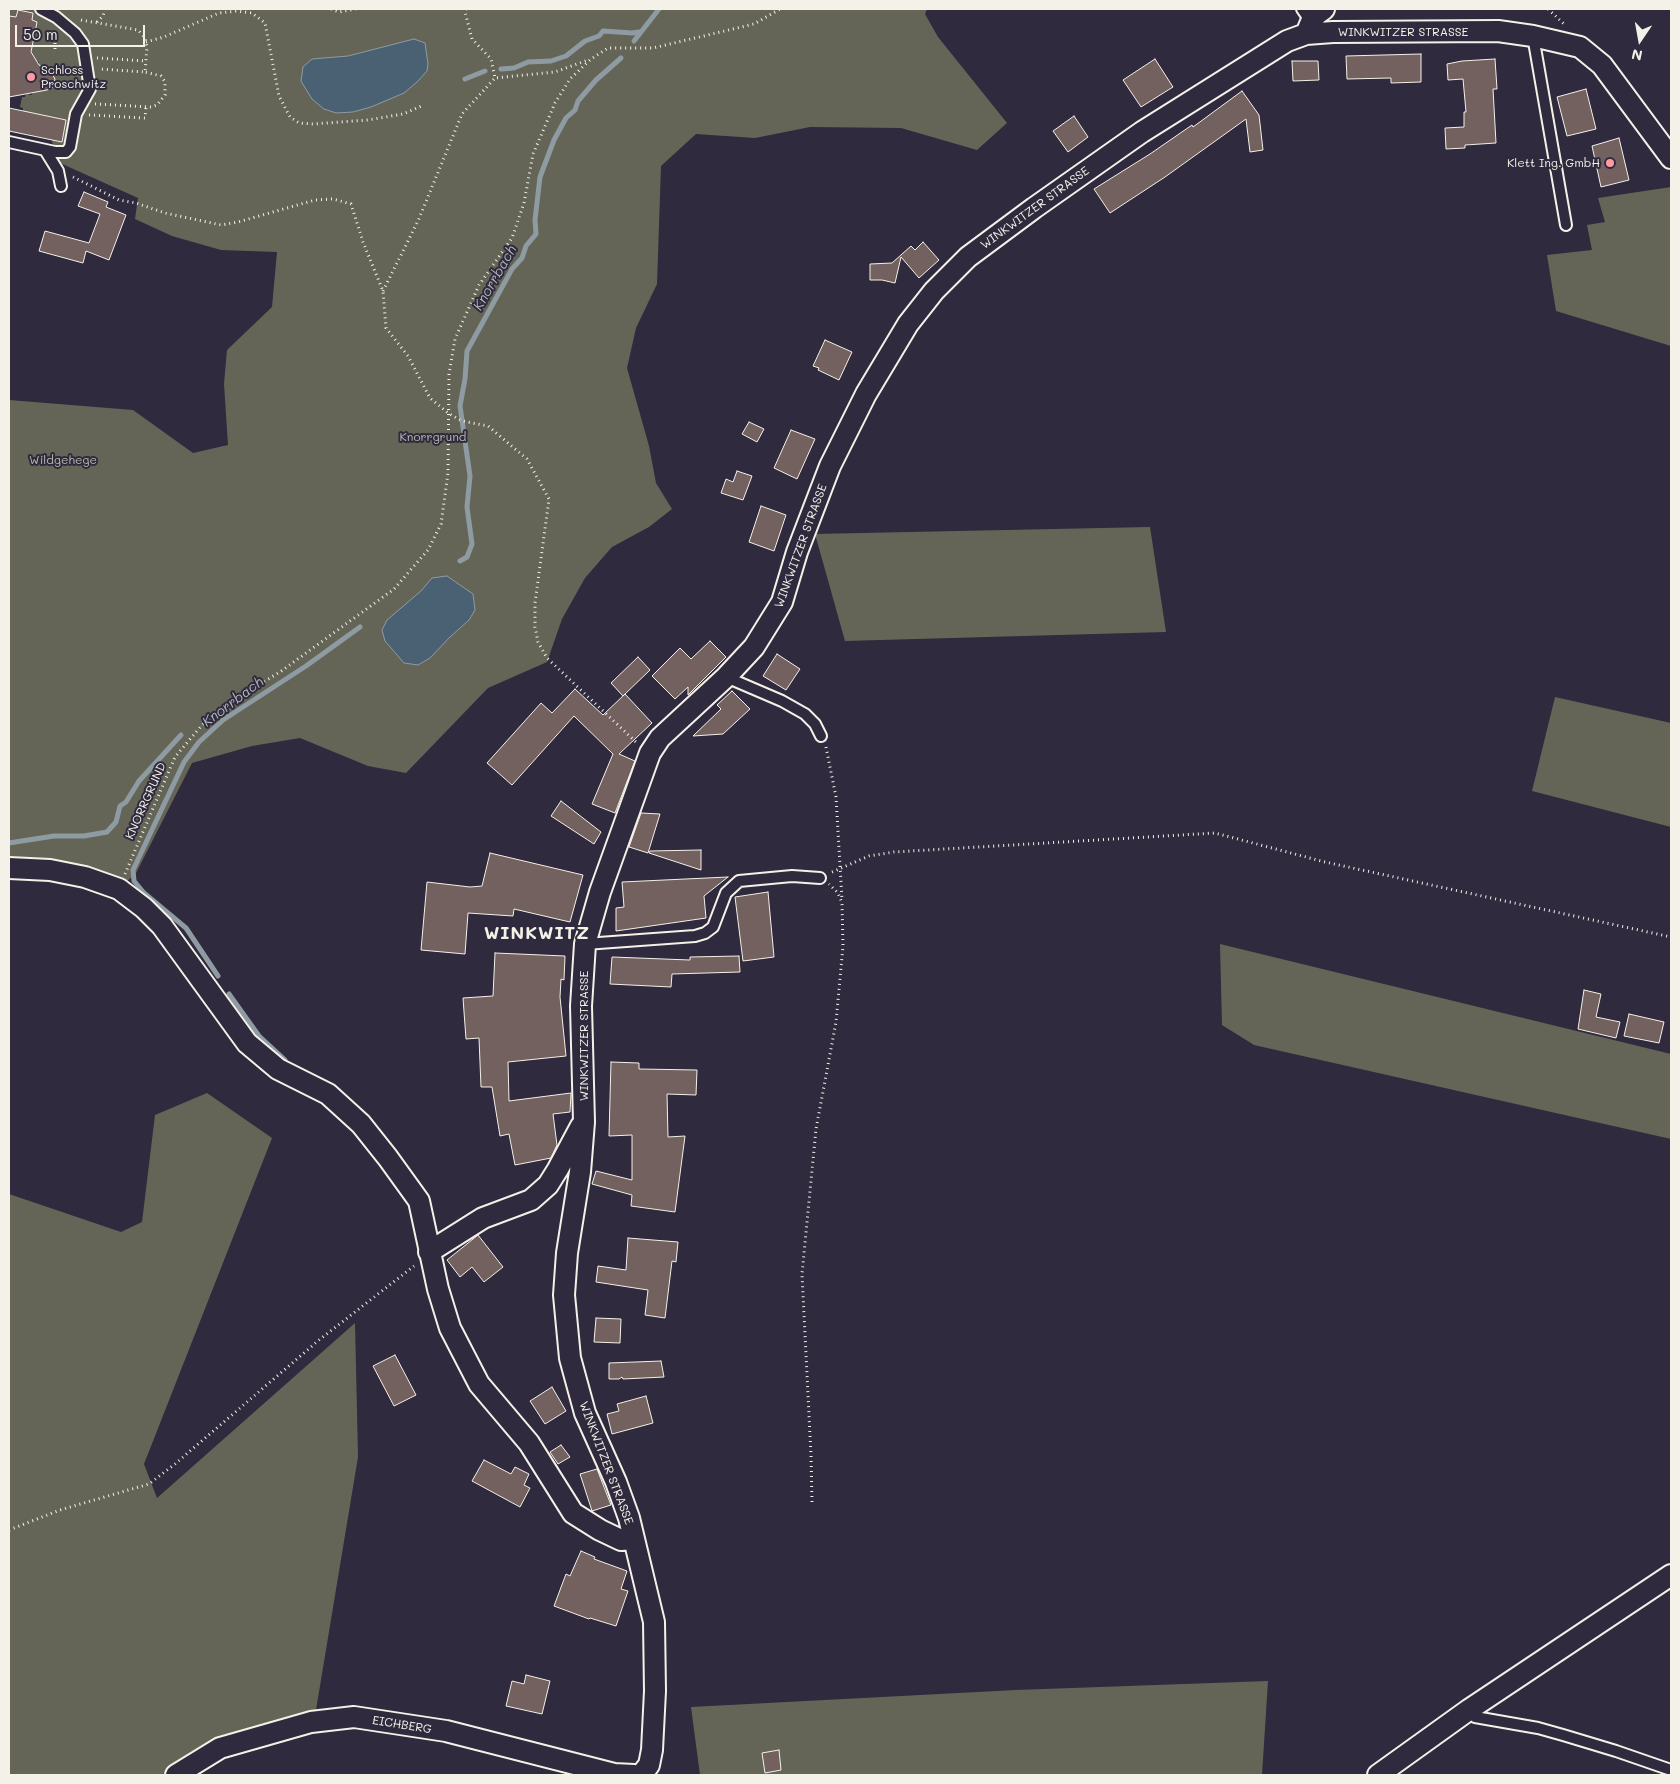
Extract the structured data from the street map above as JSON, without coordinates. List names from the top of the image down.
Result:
{
  "streets": {
    "street": ["WINKWITZER STRASSE", "EICHBERG"],
    "path": ["KNORRGRUND"]
  },
  "districts": ["WINKWITZ"],
  "water": ["Knorrbach"],
  "parks": ["Knorrgrund", "Wildgehege"],
  "places": ["Schloss Proschwitz", "Klett Ing. GmbH"],
  "scale_bar": "50 m",
  "north": "bottom"
}
